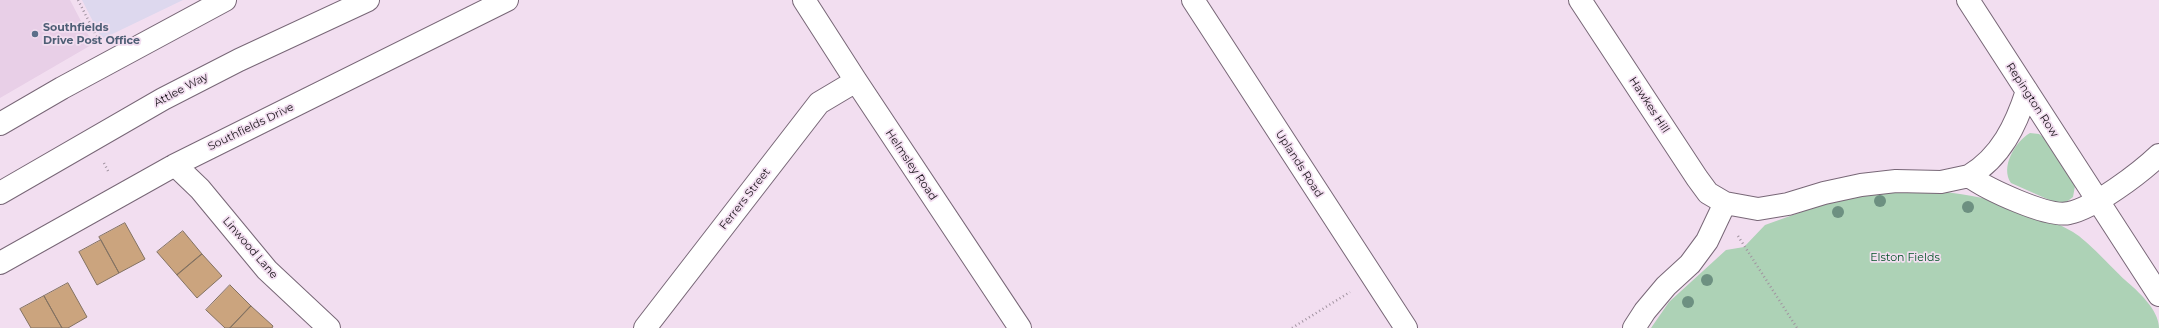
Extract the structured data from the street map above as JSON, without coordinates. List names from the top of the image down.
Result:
{
  "streets": {
    "main road": [
      "Attlee Way",
      "Repington Row",
      "Hawkes Hill",
      "Southfields Drive",
      "Uplands Road",
      "Helmsley Road",
      "Ferrers Street",
      "Linwood Lane"
    ]
  },
  "crossings": [
    ["Southfields Drive", "Linwood Lane"],
    ["Helmsley Road", "Ferrers Street"]
  ],
  "parks": ["Elston Fields"],
  "places": ["Southfields Drive Post Office"]
}
